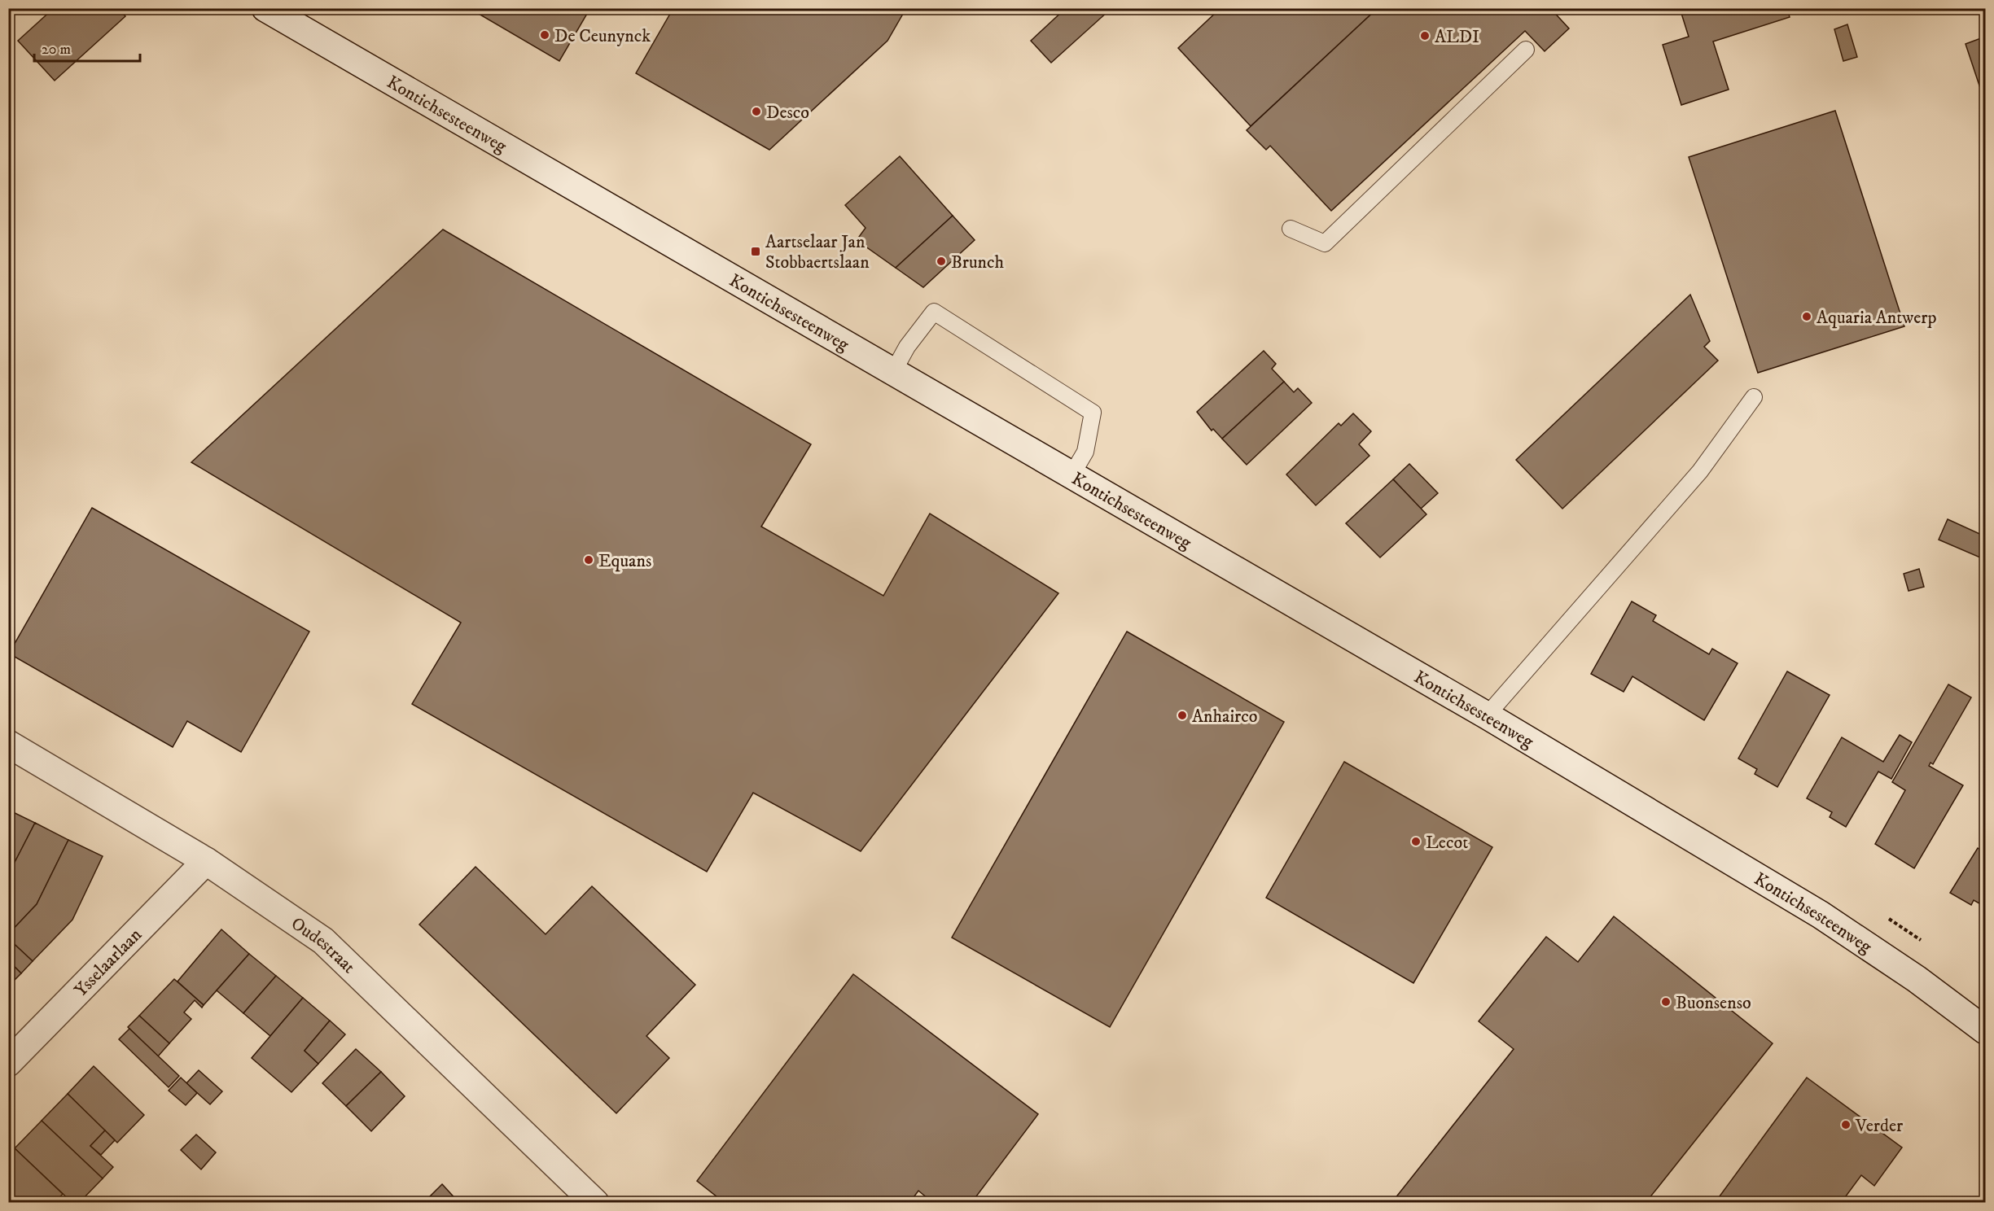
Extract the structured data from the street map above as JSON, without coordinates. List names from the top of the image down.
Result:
{
  "streets": {
    "street": ["Kontichsesteenweg", "Oudestraat", "Ysselaarlaan"]
  },
  "crossings": [
    ["Oudestraat", "Ysselaarlaan"]
  ],
  "places": {
    "other": [
      "De Ceunynck",
      "ALDI",
      "Desco",
      "Brunch",
      "Aquaria Antwerp",
      "Equans",
      "Anhairco",
      "Lecot",
      "Buonsenso",
      "Verder"
    ],
    "transit": ["Aartselaar Jan Stobbaertslaan"]
  },
  "scale_bar": "20 m"
}
